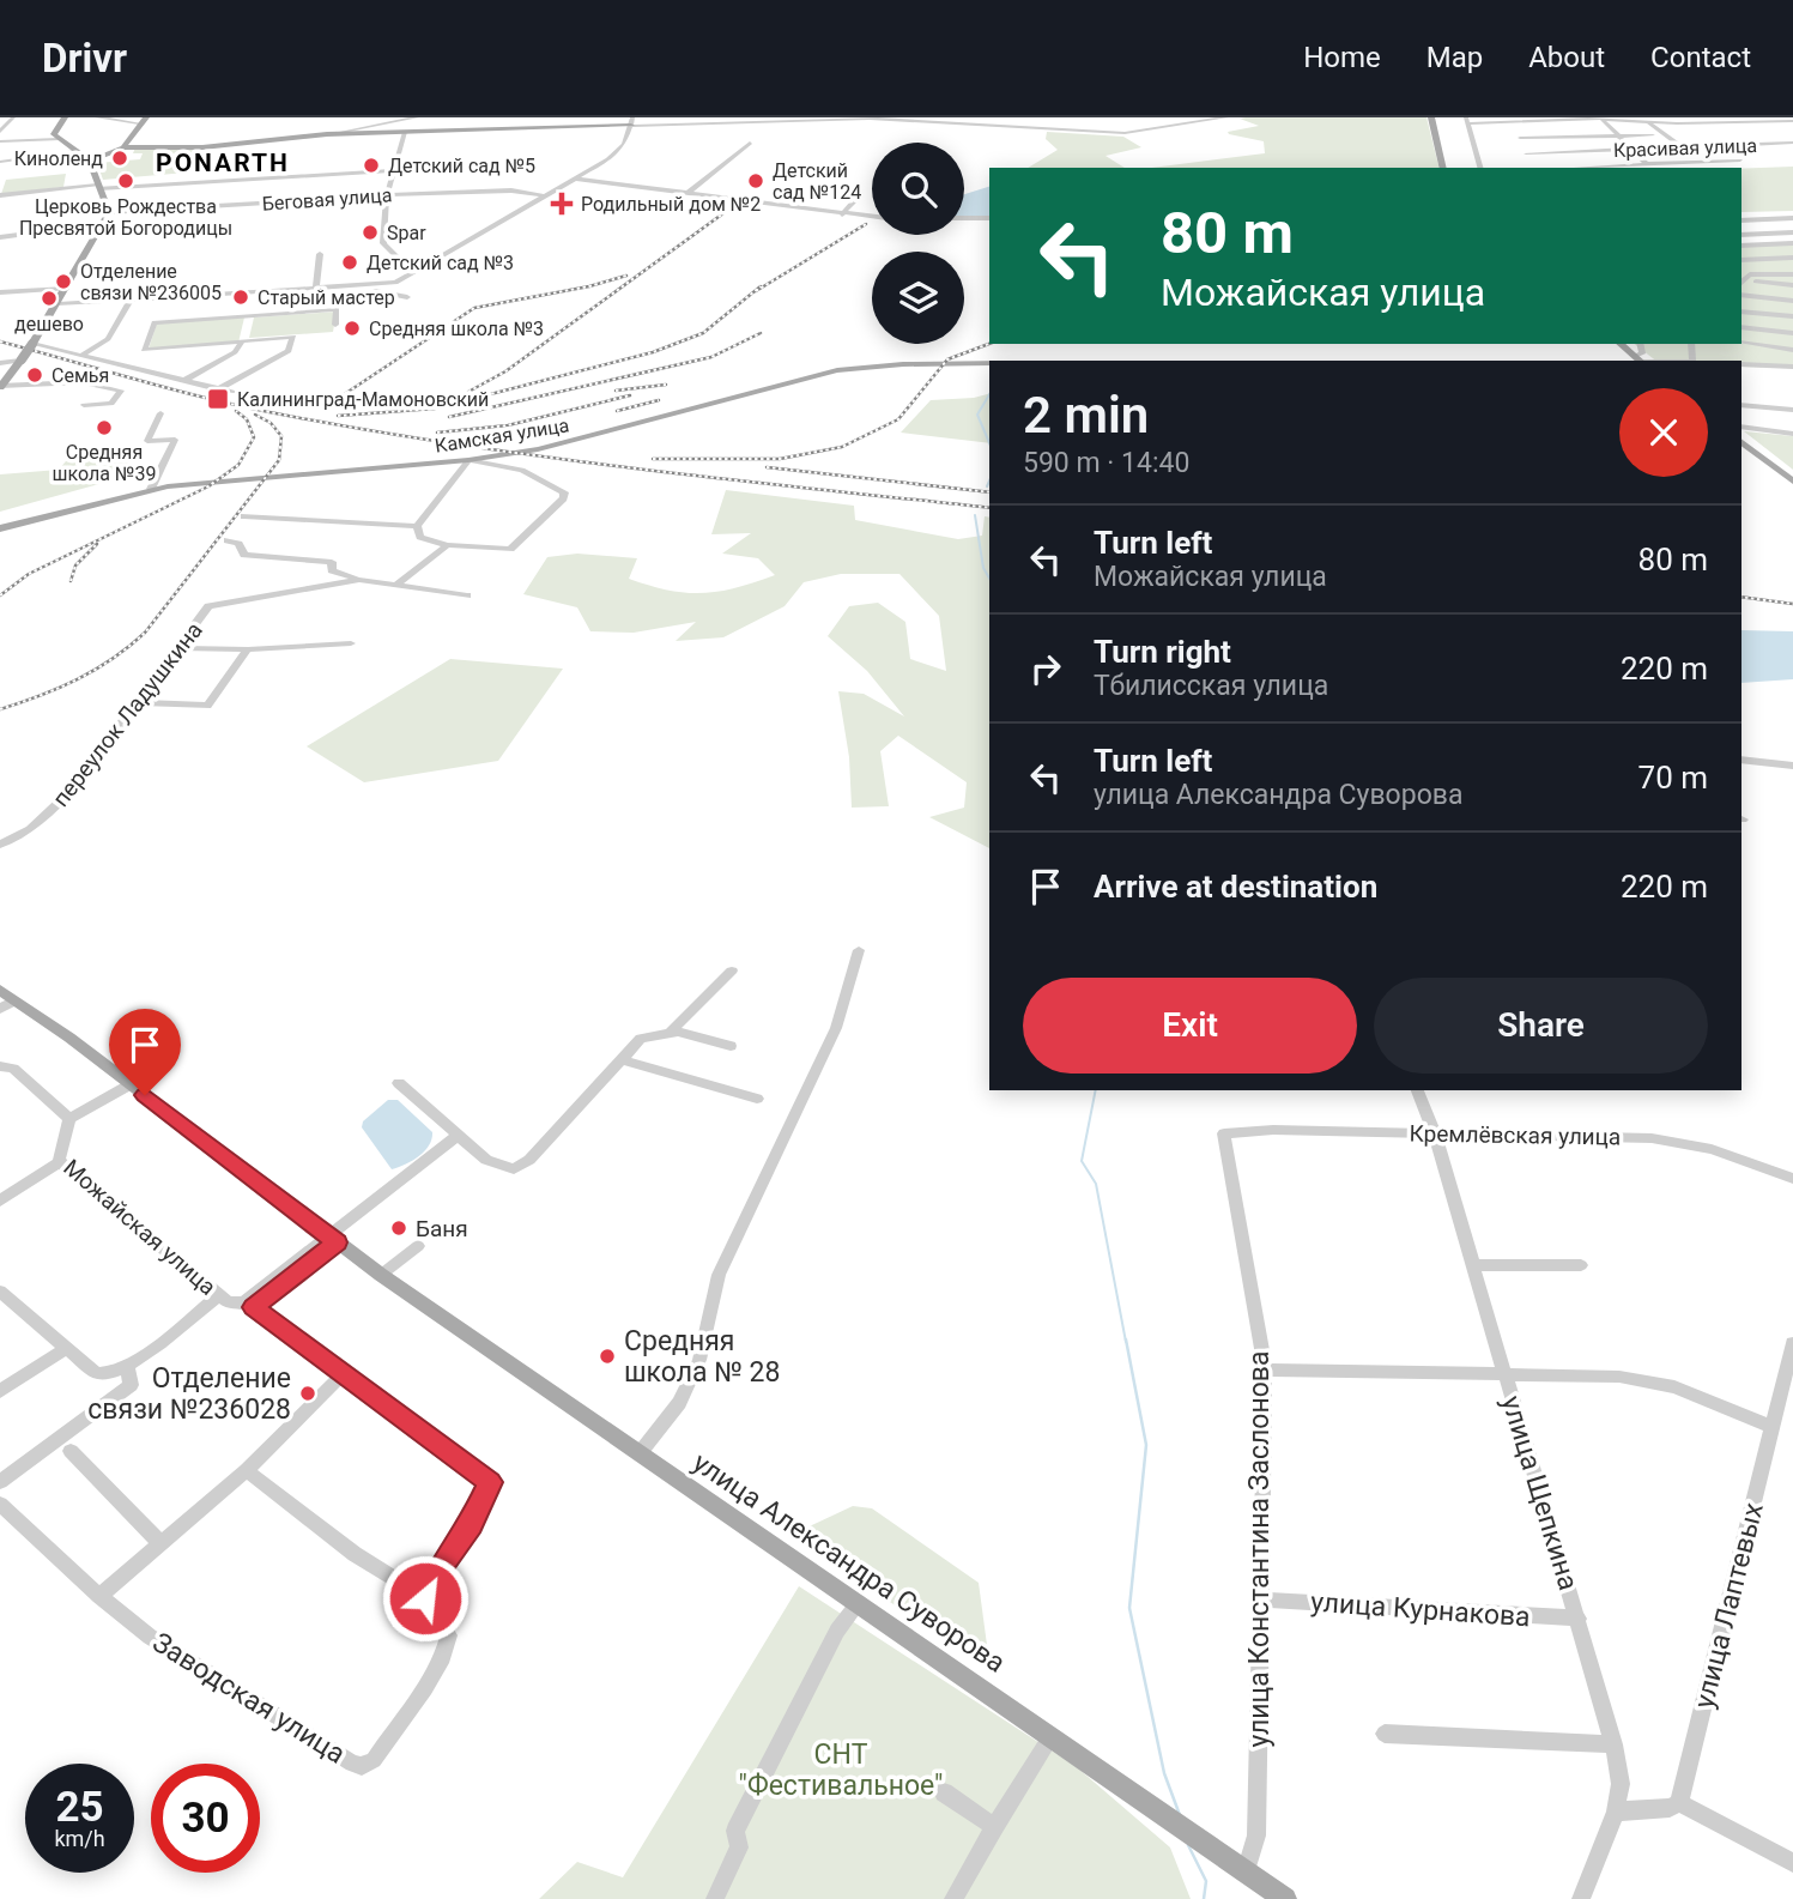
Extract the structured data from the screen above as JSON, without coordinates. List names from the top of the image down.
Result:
{
  "streets": {
    "main road": ["Камская улица", "улица Александра Суворова"],
    "street": [
      "Красивая улица",
      "Беговая улица",
      "переулок Ладушкина",
      "Кремлёвская улица",
      "Можайская улица",
      "улица Щепкина",
      "улица Константина Заслонова",
      "улица Лаптевых",
      "улица Курнакова",
      "Заводская улица"
    ]
  },
  "crossings": [
    ["Кремлёвская улица", "улица Щепкина"],
    ["Кремлёвская улица", "улица Константина Заслонова"],
    ["Можайская улица", "Заводская улица"],
    ["улица Щепкина", "улица Курнакова"],
    ["улица Константина Заслонова", "улица Александра Суворова"],
    ["улица Константина Заслонова", "улица Курнакова"]
  ],
  "districts": ["PONARTH"],
  "parks": ["СНТ \"Фестивальное\""],
  "places": {
    "other": [
      "Киноленд",
      "Детский сад №5",
      "Церковь Рождества Пресвятой Богородицы",
      "Детский сад №124",
      "Spar",
      "Детский сад №3",
      "Отделение связи №236005",
      "Старый мастер",
      "дешево",
      "Средняя школа №3",
      "Семья",
      "Средняя школа №39",
      "Баня",
      "Средняя школа № 28",
      "Отделение связи №236028"
    ],
    "health": ["Родильный дом №2"],
    "transit": ["Калининград-Мамоновский"]
  },
  "page": {
    "header": "Drivr",
    "nav": [
      "Home",
      "Map",
      "About",
      "Contact"
    ],
    "turn": ["80 m", "Можайская улица"],
    "heading": ["2 min", "590 m · 14:40"],
    "list": [
      {
        "name": "Turn left",
        "note": "Можайская улица",
        "value": "80 m"
      },
      {
        "name": "Turn right",
        "note": "Тбилисская улица",
        "value": "220 m"
      },
      {
        "name": "Turn left",
        "note": "улица Александра Суворова",
        "value": "70 m"
      },
      {
        "name": "Arrive at destination",
        "value": "220 m"
      }
    ],
    "buttons": ["Exit", "Share"],
    "speed": "25 km/h",
    "limit": "30"
  }
}
